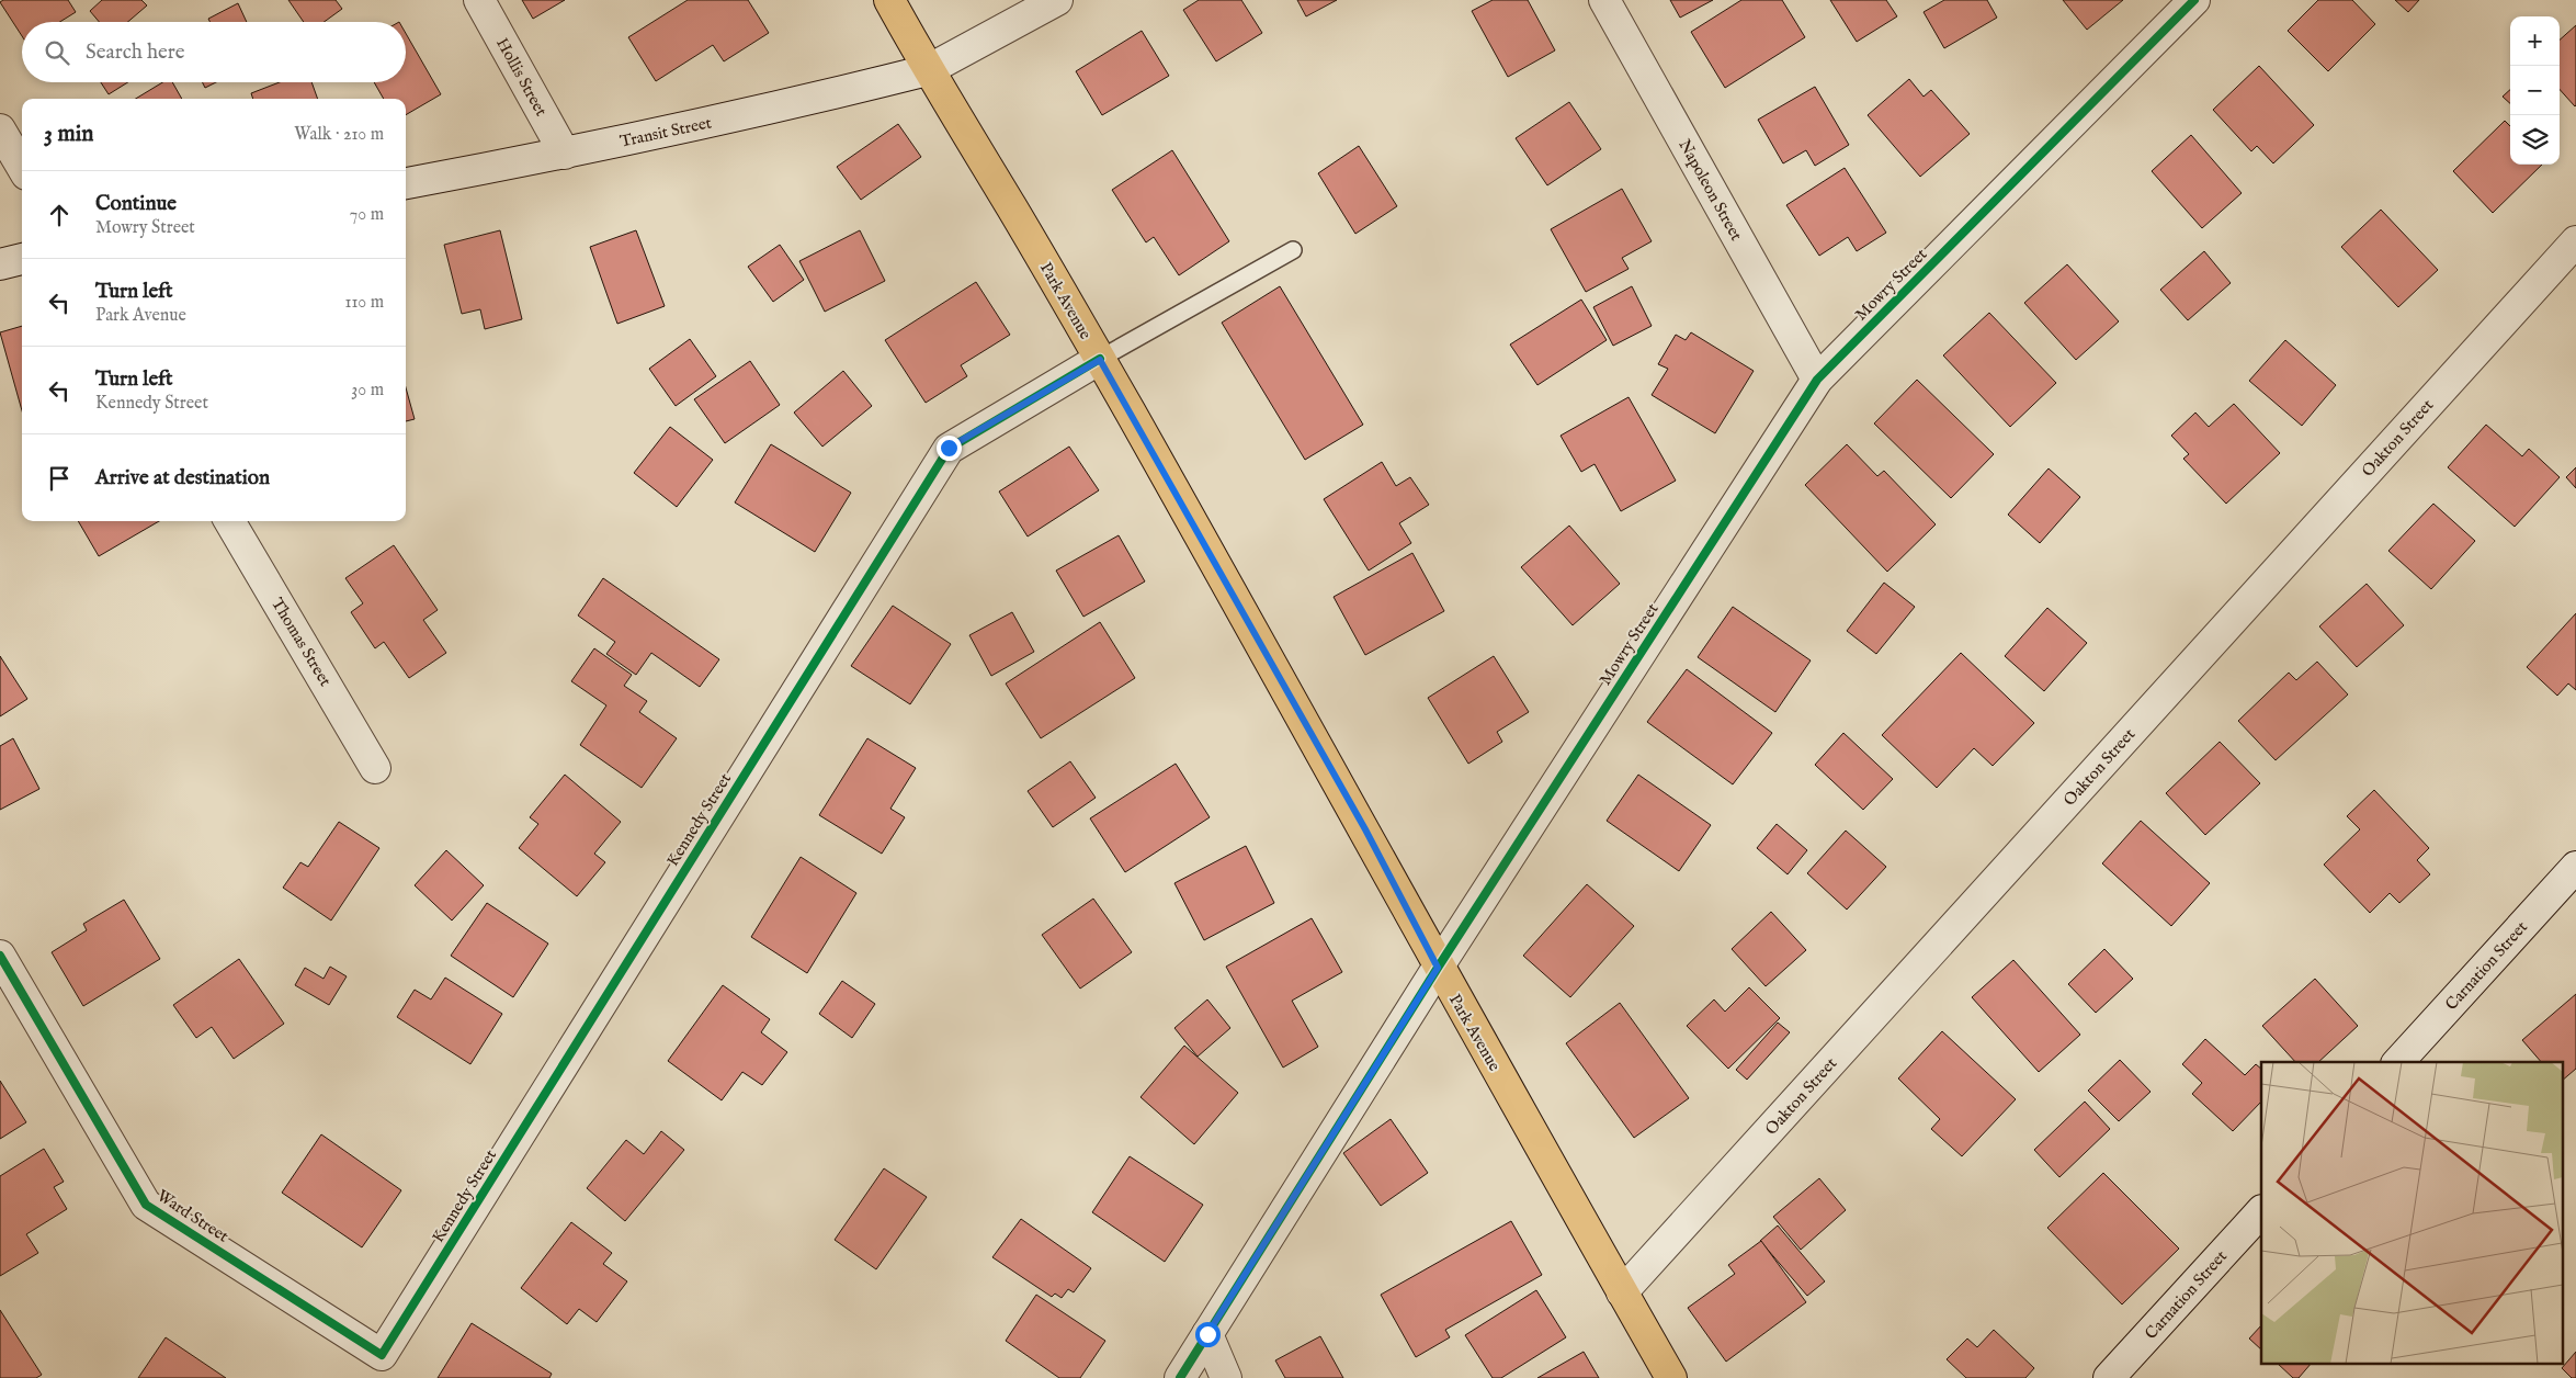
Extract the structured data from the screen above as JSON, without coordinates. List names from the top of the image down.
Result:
{
  "streets": {
    "main road": ["Park Avenue"],
    "street": [
      "Hollis Street",
      "Transit Street",
      "Napoleon Street",
      "Mowry Street",
      "Oakton Street",
      "Thomas Street",
      "Kennedy Street",
      "Carnation Street",
      "Ward Street"
    ]
  },
  "crossings": [
    ["Hollis Street", "Transit Street"],
    ["Transit Street", "Park Avenue"],
    ["Napoleon Street", "Mowry Street"],
    ["Mowry Street", "Park Avenue"],
    ["Park Avenue", "Oakton Street"],
    ["Park Avenue", "Kennedy Street"],
    ["Kennedy Street", "Ward Street"]
  ],
  "page": {
    "map_buttons": ["+", "−"],
    "search": "Search here",
    "heading": ["3 min", "Walk · 210 m"],
    "list": [
      ["Continue", "Mowry Street", "70 m"],
      ["Turn left", "Park Avenue", "110 m"],
      ["Turn left", "Kennedy Street", "30 m"],
      "Arrive at destination"
    ]
  }
}
